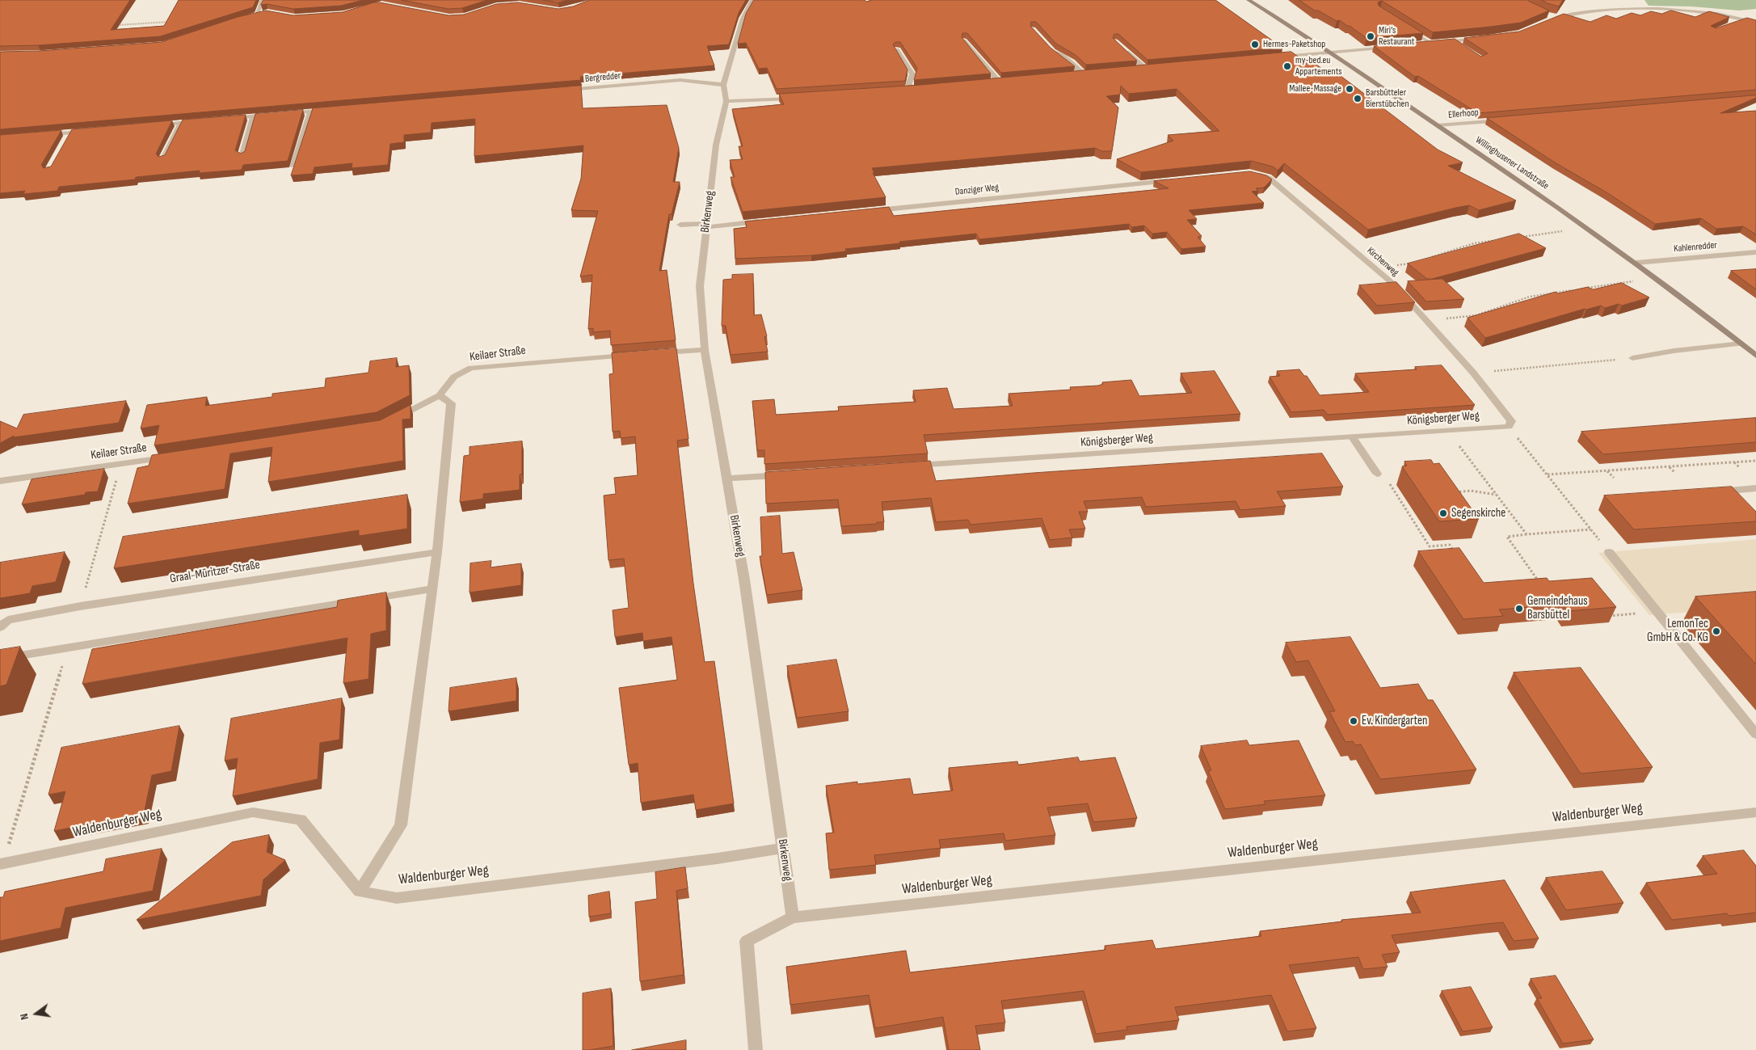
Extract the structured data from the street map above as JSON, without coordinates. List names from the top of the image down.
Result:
{
  "streets": {
    "street": [
      "Bergredder",
      "Ellerhoop",
      "Willinghusener Landstraße",
      "Danziger Weg",
      "Birkenweg",
      "Kahlenredder",
      "Kirchenweg",
      "Keilaer Straße",
      "Königsberger Weg",
      "Graal-Müritzer-Straße",
      "Waldenburger Weg"
    ]
  },
  "crossings": [
    ["Bergredder", "Birkenweg"],
    ["Ellerhoop", "Willinghusener Landstraße"],
    ["Willinghusener Landstraße", "Kahlenredder"],
    ["Birkenweg", "Waldenburger Weg"],
    ["Kirchenweg", "Königsberger Weg"]
  ],
  "places": [
    "Miri‘s Restaurant",
    "Hermes-Paketshop",
    "my-bed.eu Appartements",
    "Mallee-Massage",
    "Barsbütteler Bierstübchen",
    "Segenskirche",
    "Gemeindehaus Barsbüttel",
    "LemonTec GmbH & Co. KG",
    "Ev. Kindergarten"
  ],
  "north": "left"
}
